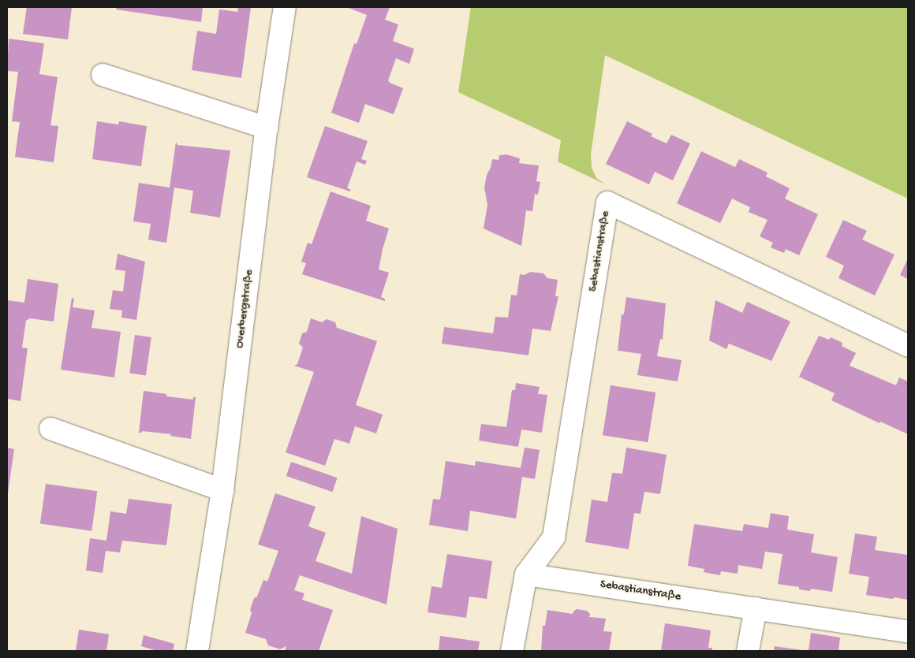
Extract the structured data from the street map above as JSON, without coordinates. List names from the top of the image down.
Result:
{
  "streets": {
    "street": ["Sebastianstraße", "Overbergstraße"]
  }
}
